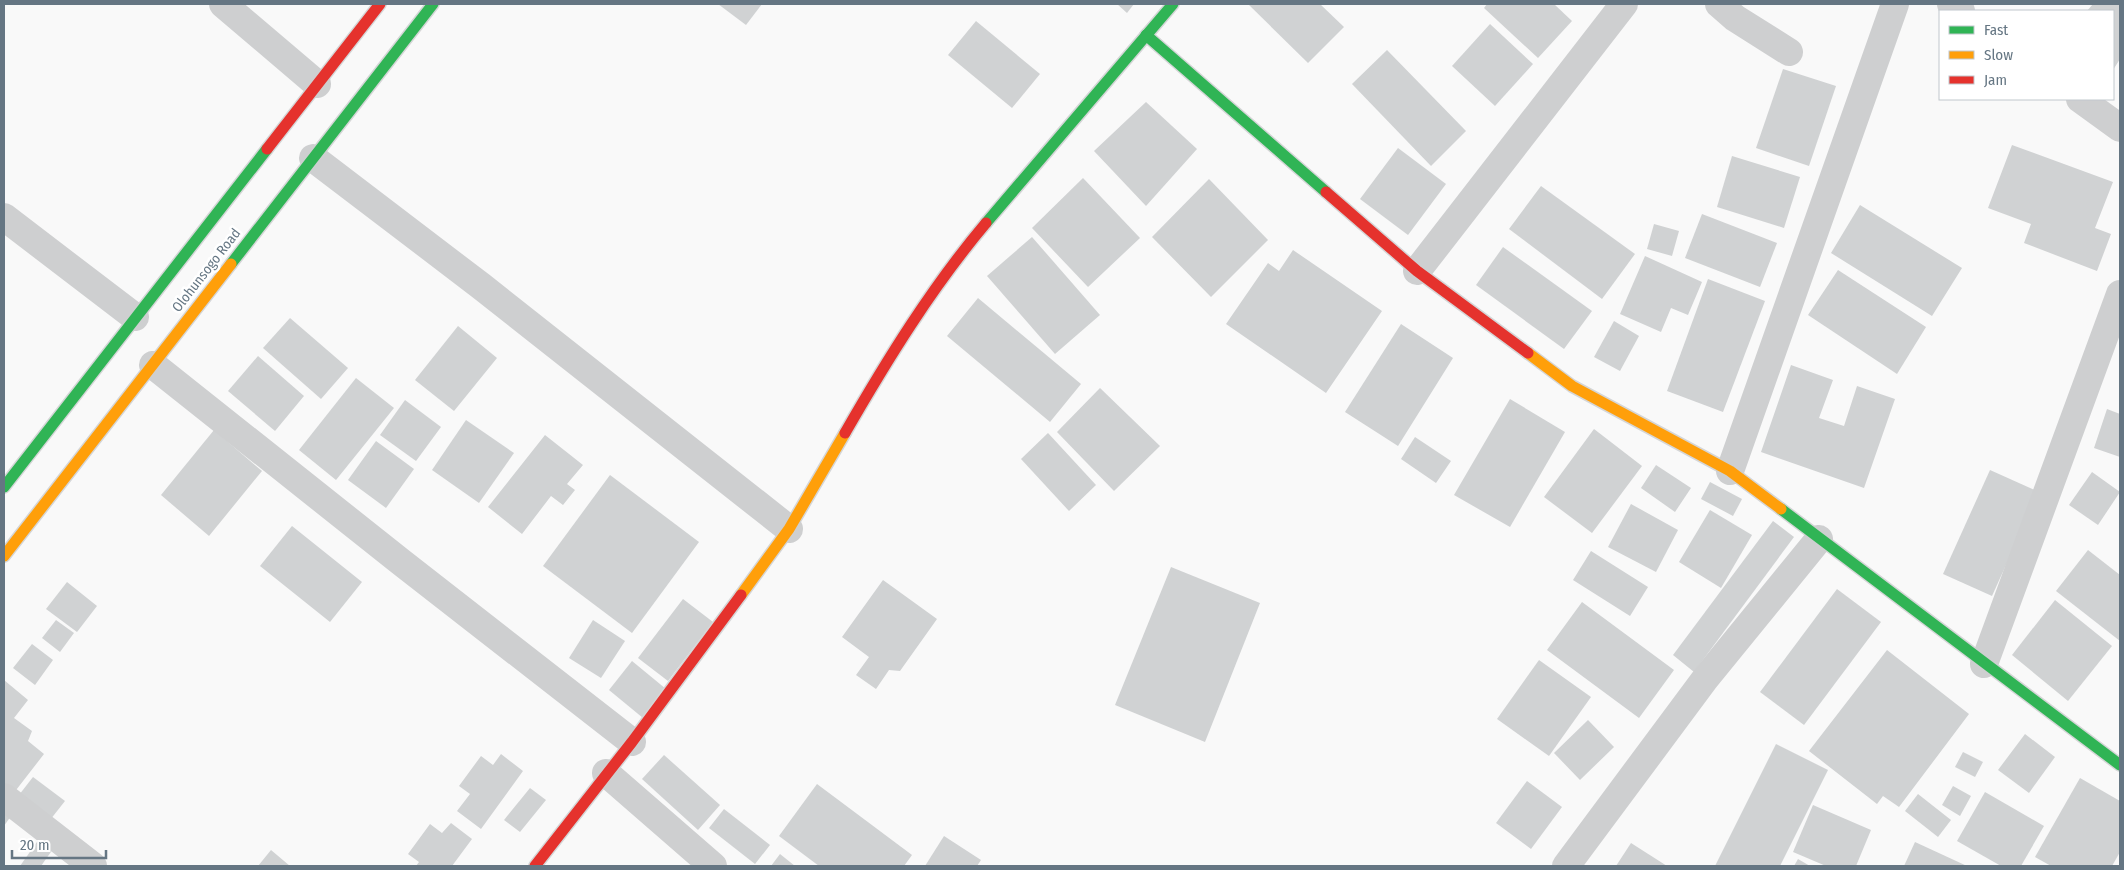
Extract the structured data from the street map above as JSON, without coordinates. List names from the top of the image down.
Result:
{
  "streets": {
    "street": ["Olohunsogo Road"]
  },
  "legend": ["Fast", "Slow", "Jam"],
  "scale_bar": "20 m"
}
